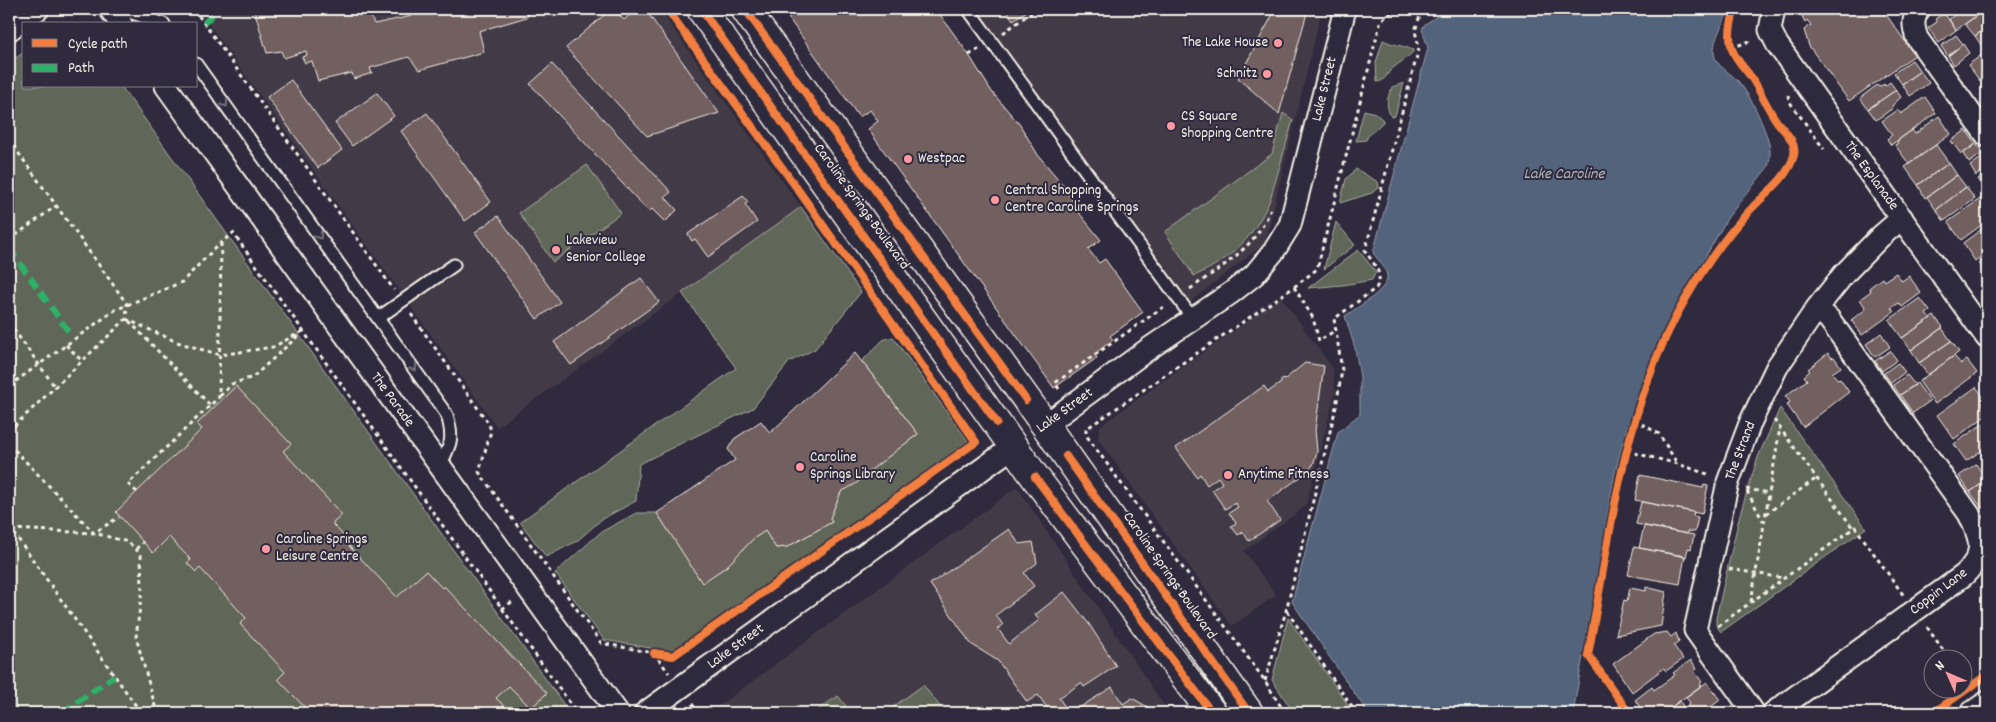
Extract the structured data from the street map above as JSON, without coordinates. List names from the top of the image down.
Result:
{
  "streets": {
    "main road": ["Lake Street", "Caroline Springs Boulevard"],
    "street": [
      "The Esplanade",
      "The Parade",
      "The Strand",
      "Coppin Lane"
    ]
  },
  "crossings": [
    ["Lake Street", "Caroline Springs Boulevard"],
    ["The Esplanade", "The Strand"],
    ["The Strand", "Coppin Lane"]
  ],
  "water": ["Lake Caroline"],
  "places": [
    "The Lake House",
    "Schnitz",
    "CS Square Shopping Centre",
    "Westpac",
    "Central Shopping Centre Caroline Springs",
    "Lakeview Senior College",
    "Caroline Springs Library",
    "Anytime Fitness",
    "Caroline Springs Leisure Centre"
  ],
  "legend": ["Cycle path", "Path"],
  "north": "top left"
}
